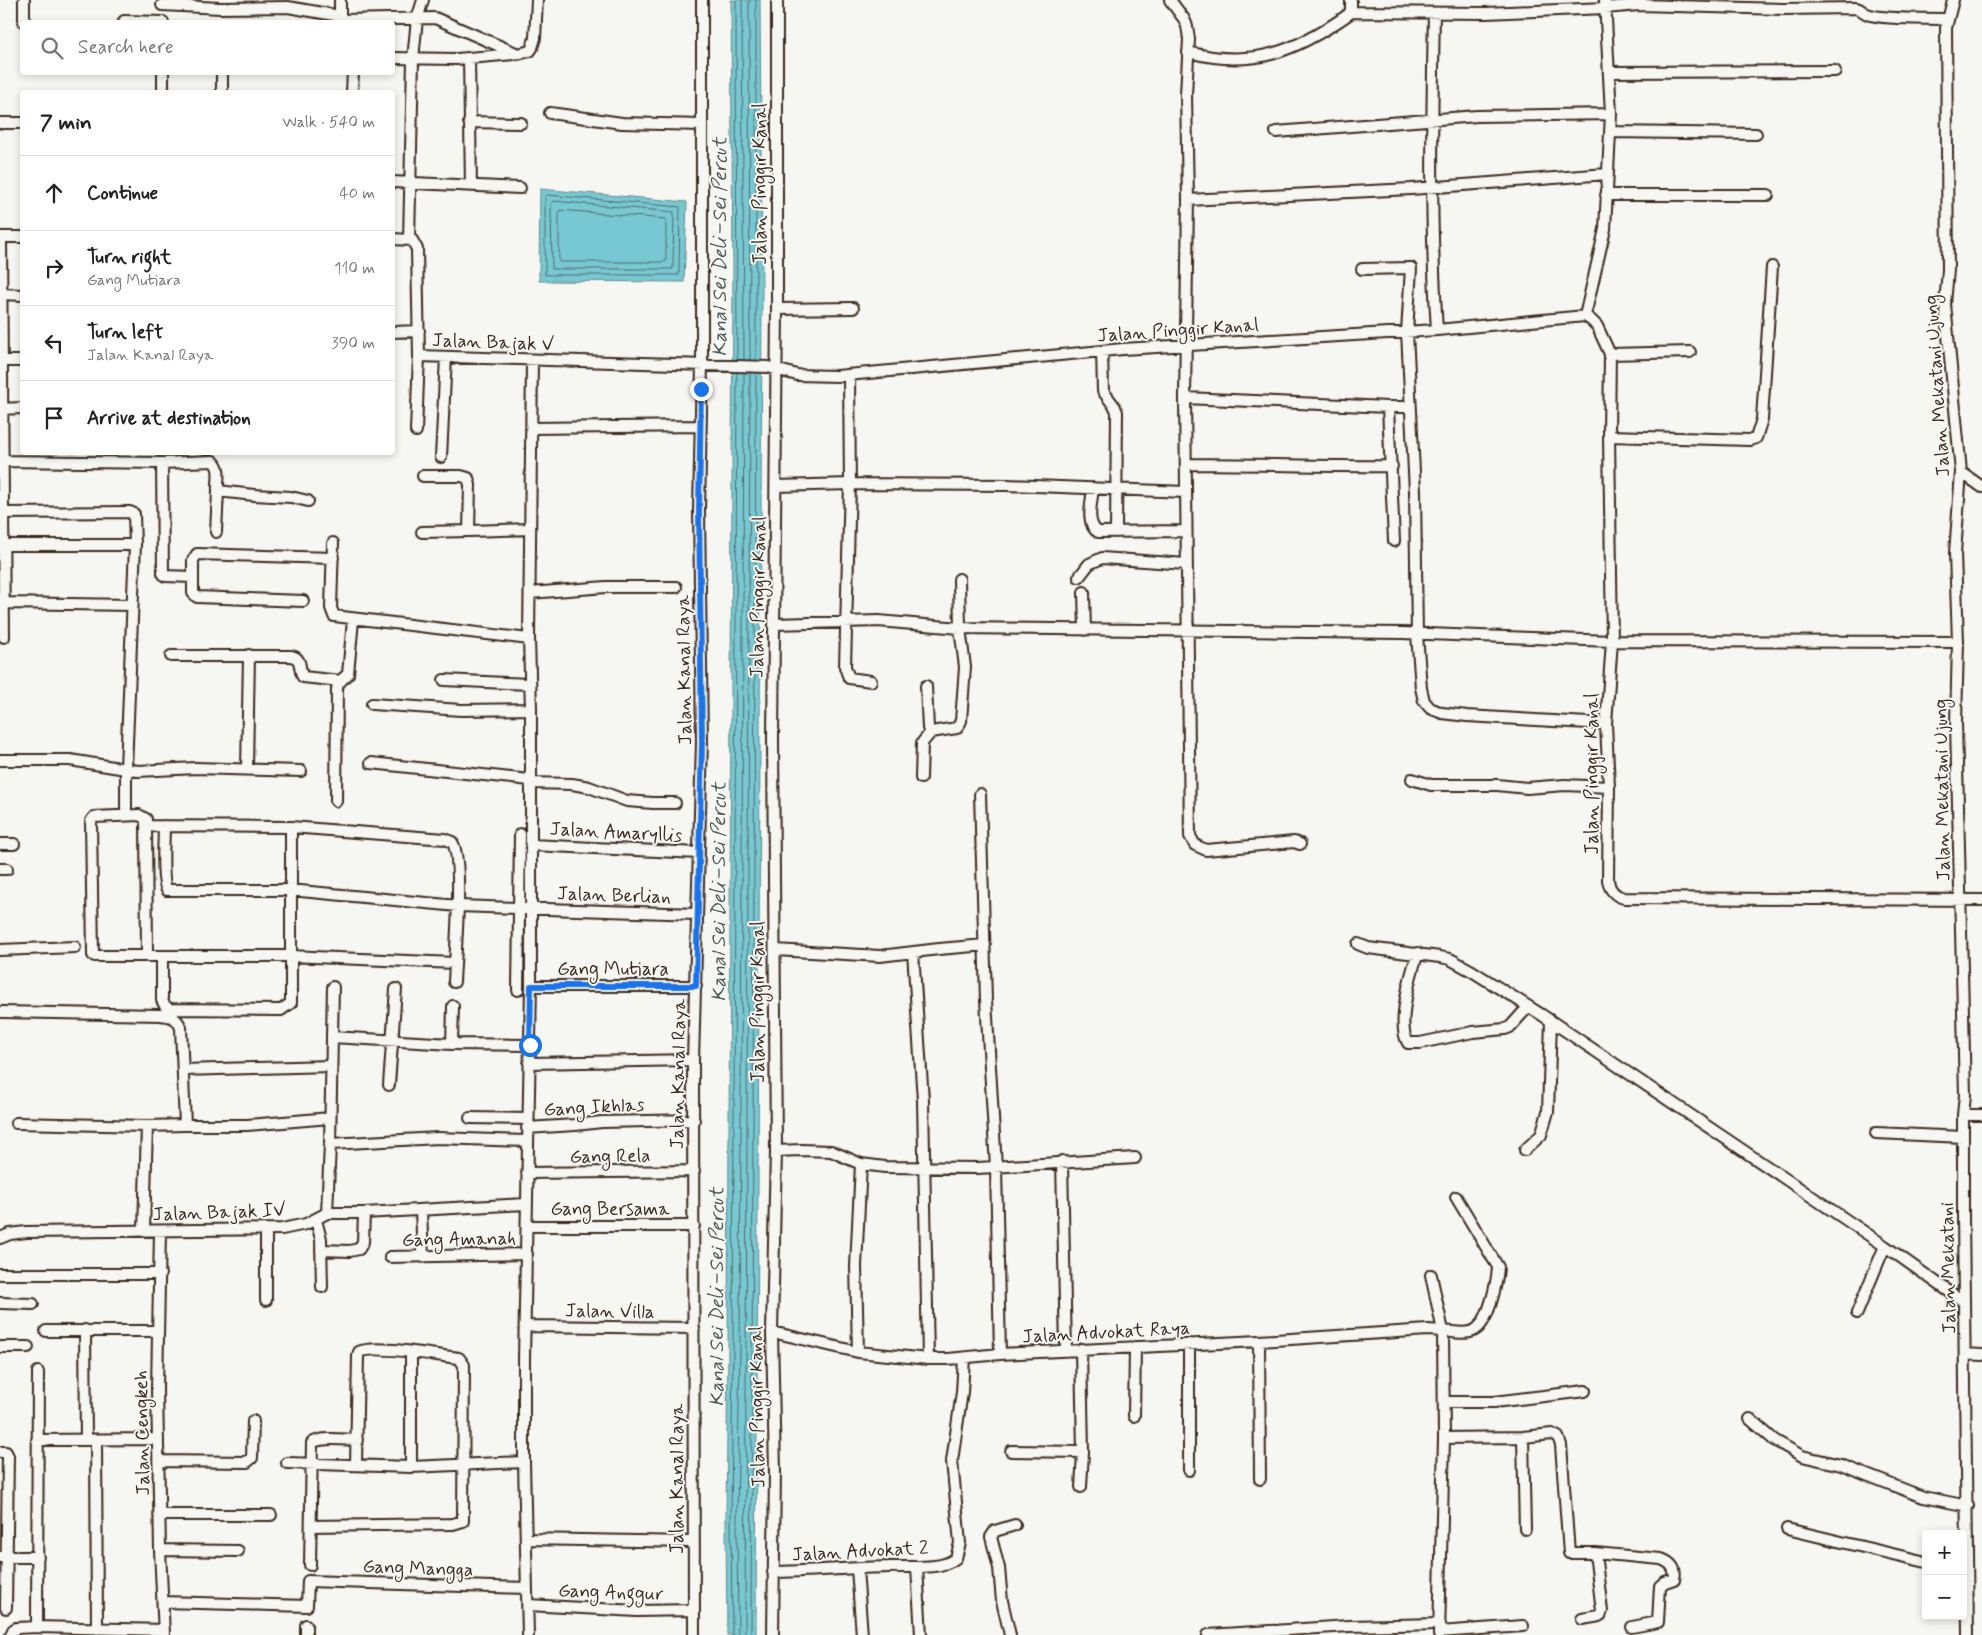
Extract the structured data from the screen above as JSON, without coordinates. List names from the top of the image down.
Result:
{
  "streets": {
    "street": [
      "Jalan Pinggir Kanal",
      "Jalan Bajak V",
      "Jalan Mekatani Ujung",
      "Jalan Kanal Raya",
      "Jalan Amaryllis",
      "Jalan Berlian",
      "Gang Mutiara",
      "Gang Ikhlas",
      "Gang Rela",
      "Gang Bersama",
      "Jalan Bajak IV",
      "Gang Amanah",
      "Jalan Mekatani",
      "Jalan Villa",
      "Jalan Advokat Raya",
      "Jalan Cengkeh",
      "Jalan Advokat 2",
      "Gang Mangga",
      "Gang Anggur"
    ]
  },
  "crossings": [
    ["Jalan Pinggir Kanal", "Jalan Bajak V"],
    ["Jalan Pinggir Kanal", "Jalan Mekatani Ujung"],
    ["Jalan Pinggir Kanal", "Jalan Mekatani"],
    ["Jalan Pinggir Kanal", "Jalan Advokat Raya"],
    ["Jalan Pinggir Kanal", "Jalan Advokat 2"],
    ["Jalan Bajak V", "Jalan Kanal Raya"],
    ["Jalan Mekatani Ujung", "Jalan Mekatani"],
    ["Jalan Kanal Raya", "Jalan Amaryllis"],
    ["Jalan Kanal Raya", "Jalan Berlian"],
    ["Jalan Kanal Raya", "Gang Mutiara"],
    ["Jalan Kanal Raya", "Gang Ikhlas"],
    ["Jalan Kanal Raya", "Gang Rela"],
    ["Jalan Kanal Raya", "Gang Bersama"],
    ["Jalan Kanal Raya", "Jalan Villa"],
    ["Jalan Kanal Raya", "Gang Anggur"],
    ["Jalan Bajak IV", "Jalan Cengkeh"],
    ["Jalan Advokat Raya", "Jalan Advokat 2"],
    ["Jalan Cengkeh", "Gang Mangga"]
  ],
  "water": ["Kanal Sei Deli–Sei Percut"],
  "page": {
    "search": "Search here",
    "heading": ["7 min", "Walk · 540 m"],
    "list": [
      ["Continue", "40 m"],
      ["Turn right", "Gang Mutiara", "110 m"],
      ["Turn left", "Jalan Kanal Raya", "390 m"],
      "Arrive at destination"
    ],
    "map_buttons": ["+", "−"]
  }
}
